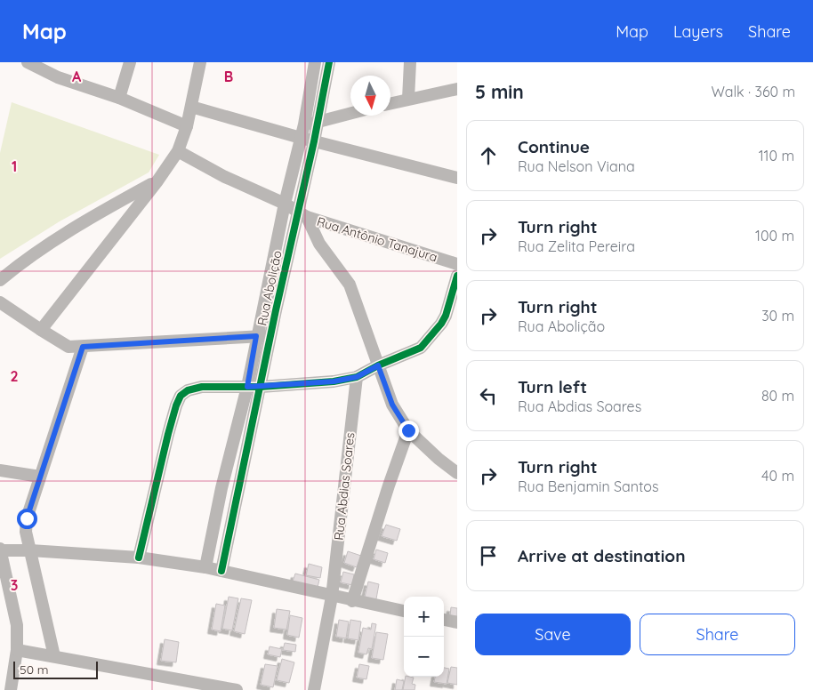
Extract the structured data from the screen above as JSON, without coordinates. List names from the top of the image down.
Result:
{
  "streets": {
    "street": ["Rua Antônio Tanajura", "Rua Abolição", "Rua Abdias Soares"]
  },
  "crossings": [
    ["Rua Antônio Tanajura", "Rua Abolição"]
  ],
  "scale_bar": "50 m",
  "north": "bottom",
  "page": {
    "header": "Map",
    "nav": ["Map", "Layers", "Share"],
    "heading": ["5 min", "Walk · 360 m"],
    "list": [
      ["Continue", "Rua Nelson Viana", "110 m"],
      ["Turn right", "Rua Zelita Pereira", "100 m"],
      ["Turn right", "Rua Abolição", "30 m"],
      ["Turn left", "Rua Abdias Soares", "80 m"],
      ["Turn right", "Rua Benjamin Santos", "40 m"],
      "Arrive at destination"
    ],
    "map_buttons": ["+", "−"],
    "buttons": ["Save", "Share"],
    "scale": "50 m"
  },
  "grid": {
    "columns": ["A", "B"],
    "rows": ["1", "2", "3"]
  }
}
